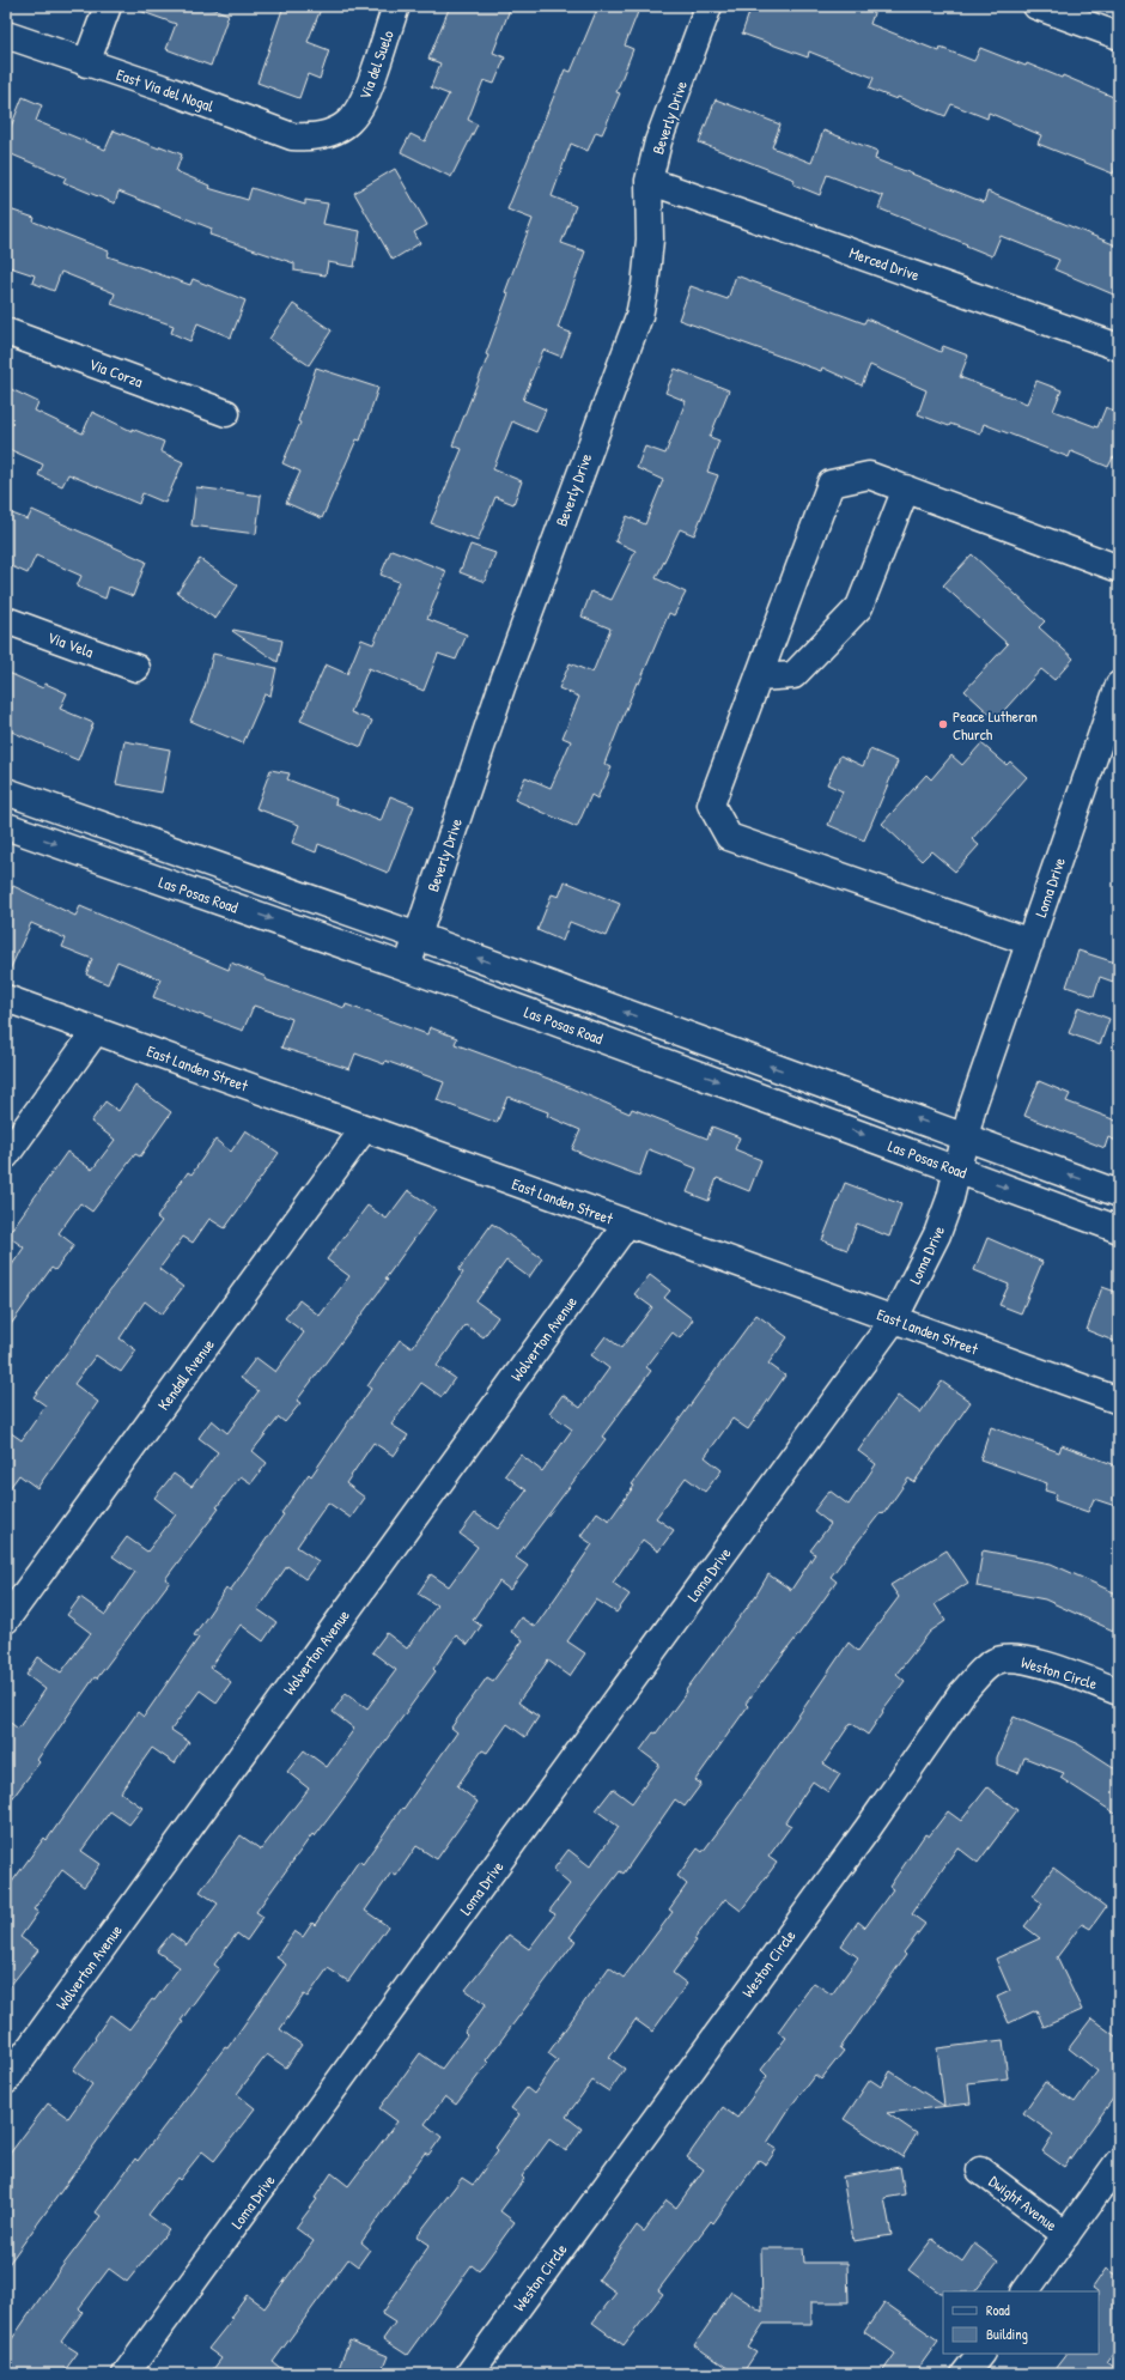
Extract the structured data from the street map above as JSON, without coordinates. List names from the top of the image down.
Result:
{
  "streets": {
    "street": [
      "Via del Suelo",
      "East Via del Nogal",
      "Beverly Drive",
      "Merced Drive",
      "Via Corza",
      "Via Vela",
      "Loma Drive",
      "Las Posas Road",
      "East Landen Street",
      "Wolverton Avenue",
      "Kendall Avenue",
      "Weston Circle",
      "Dwight Avenue"
    ]
  },
  "crossings": [
    ["Via del Suelo", "East Via del Nogal"],
    ["Beverly Drive", "Merced Drive"],
    ["Beverly Drive", "Las Posas Road"],
    ["Loma Drive", "Las Posas Road"],
    ["Loma Drive", "East Landen Street"],
    ["East Landen Street", "Wolverton Avenue"],
    ["East Landen Street", "Kendall Avenue"]
  ],
  "places": ["Peace Lutheran Church"],
  "legend": ["Road", "Building"]
}
